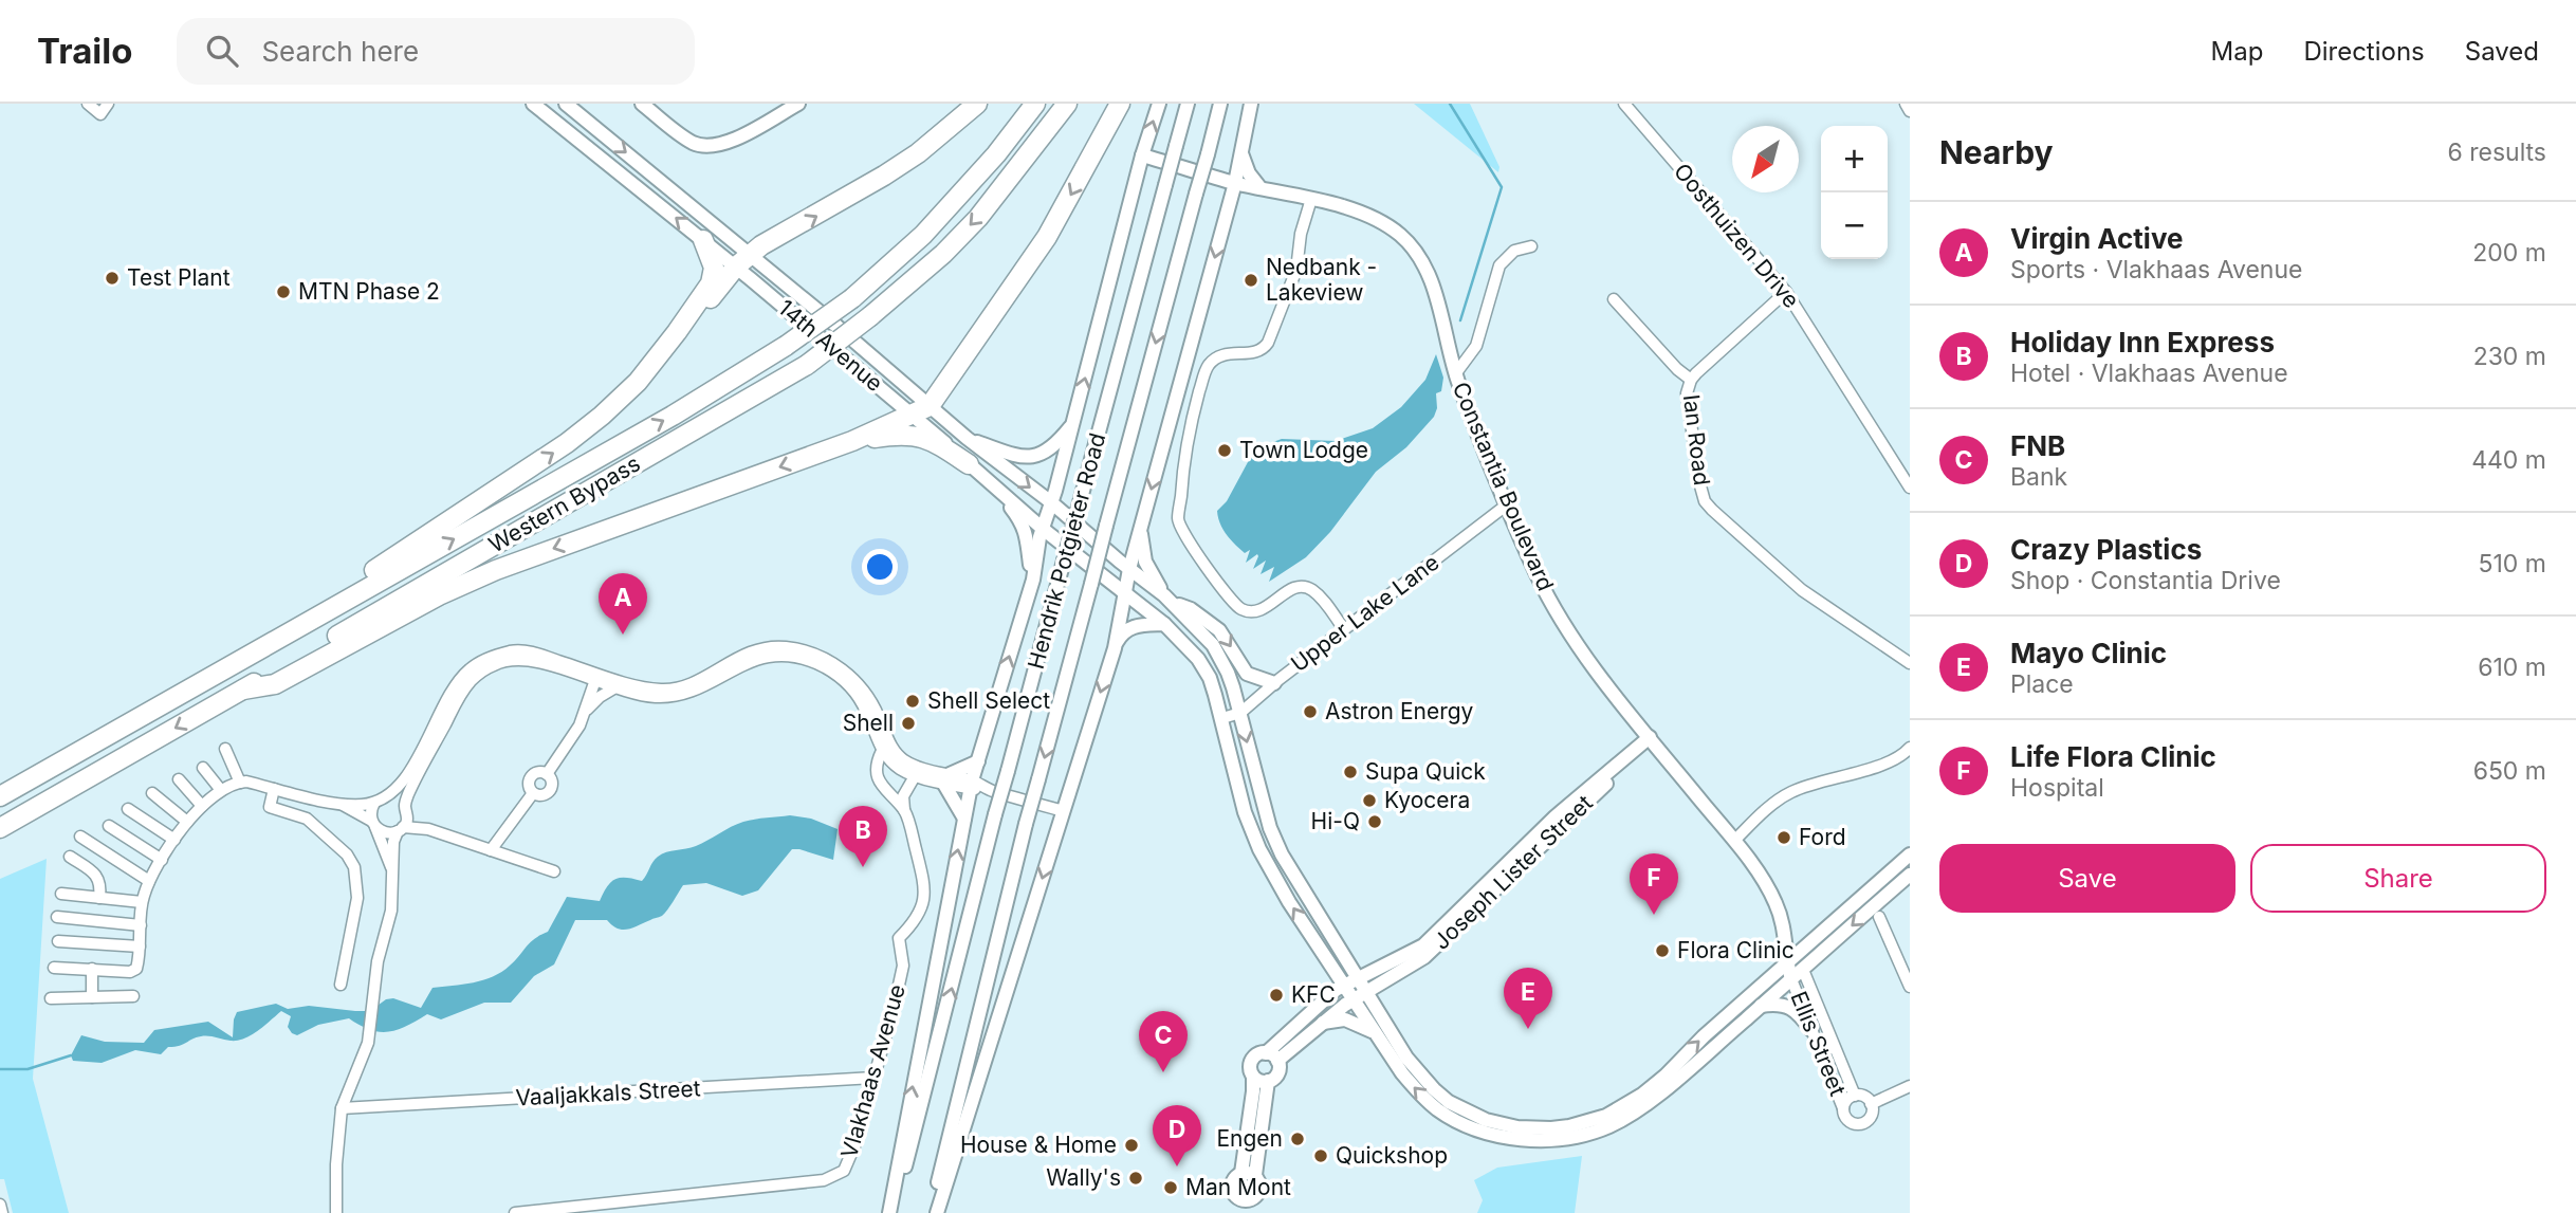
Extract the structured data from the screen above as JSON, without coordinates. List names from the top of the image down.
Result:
{
  "streets": {
    "highway": ["Western Bypass"],
    "main road": [
      "14th Avenue",
      "Constantia Boulevard",
      "Hendrik Potgieter Road",
      "Joseph Lister Street"
    ],
    "street": [
      "Oosthuizen Drive",
      "Ian Road",
      "Upper Lake Lane",
      "Ellis Street",
      "Vlakhaas Avenue",
      "Vaaljakkals Street"
    ]
  },
  "crossings": [
    ["Oosthuizen Drive", "Ian Road"],
    ["14th Avenue", "Constantia Boulevard"],
    ["14th Avenue", "Upper Lake Lane"],
    ["14th Avenue", "Joseph Lister Street"],
    ["14th Avenue", "Ellis Street"],
    ["Constantia Boulevard", "Upper Lake Lane"],
    ["Constantia Boulevard", "Joseph Lister Street"],
    ["Constantia Boulevard", "Ellis Street"],
    ["Vlakhaas Avenue", "Vaaljakkals Street"]
  ],
  "places": [
    "Test Plant",
    "Nedbank - Lakeview",
    "MTN Phase 2",
    "Town Lodge",
    "Shell Select",
    "Astron Energy",
    "Shell",
    "Supa Quick",
    "Kyocera",
    "Hi-Q",
    "Ford",
    "Flora Clinic",
    "KFC",
    "Engen",
    "House & Home",
    "Quickshop",
    "Wally's",
    "Man Mont"
  ],
  "north": "bottom left",
  "page": {
    "header": "Trailo",
    "search": "Search here",
    "nav": ["Map", "Directions", "Saved"],
    "heading": ["Nearby", "6 results"],
    "map_buttons": ["+", "−"],
    "list": [
      {
        "mark": "A",
        "name": "Virgin Active",
        "note": "Sports · Vlakhaas Avenue",
        "value": "200 m"
      },
      {
        "mark": "B",
        "name": "Holiday Inn Express",
        "note": "Hotel · Vlakhaas Avenue",
        "value": "230 m"
      },
      {
        "mark": "C",
        "name": "FNB",
        "note": "Bank",
        "value": "440 m"
      },
      {
        "mark": "D",
        "name": "Crazy Plastics",
        "note": "Shop · Constantia Drive",
        "value": "510 m"
      },
      {
        "mark": "E",
        "name": "Mayo Clinic",
        "note": "Place",
        "value": "610 m"
      },
      {
        "mark": "F",
        "name": "Life Flora Clinic",
        "note": "Hospital",
        "value": "650 m"
      }
    ],
    "pins": [
      "A",
      "B",
      "F",
      "E",
      "C",
      "D"
    ],
    "buttons": ["Save", "Share"]
  }
}
